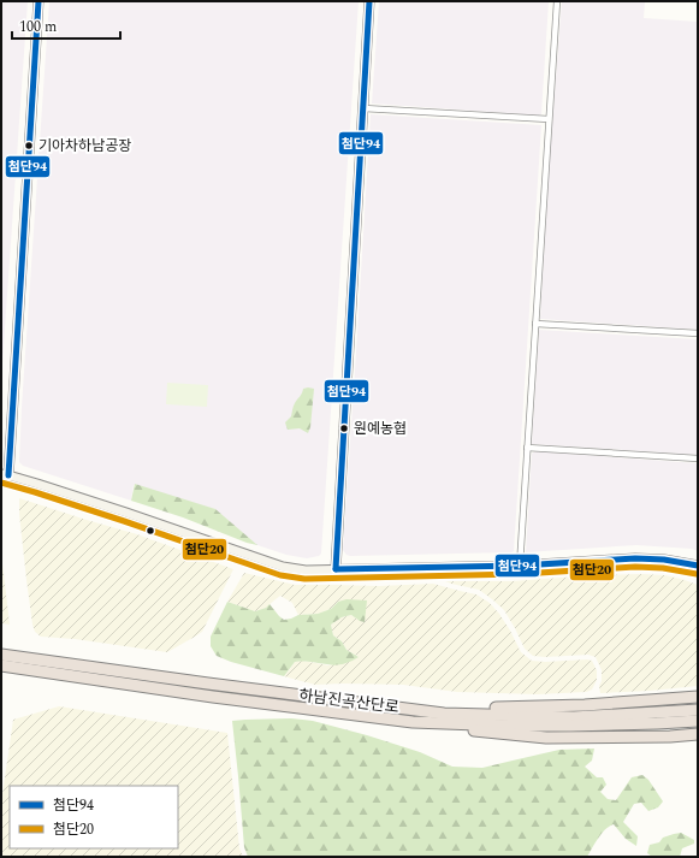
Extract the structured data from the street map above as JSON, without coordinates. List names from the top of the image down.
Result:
{
  "streets": {
    "highway": ["하남진곡산단로"]
  },
  "places": ["기아차하남공장", "원예농협"],
  "lines": ["transit line 첨단94", "transit line 첨단20"],
  "legend": ["첨단94", "첨단20"],
  "scale_bar": "100 m"
}
